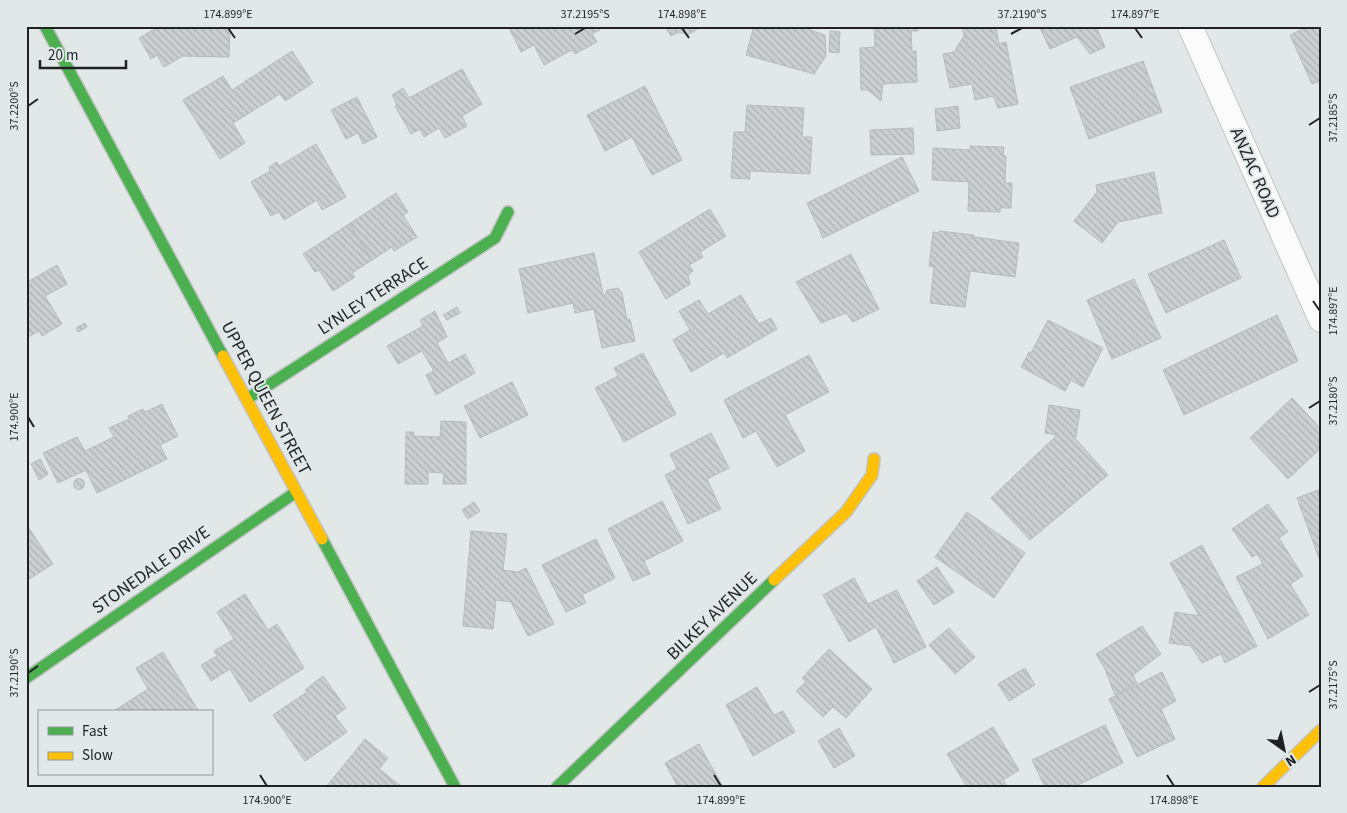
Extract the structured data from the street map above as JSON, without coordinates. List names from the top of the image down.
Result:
{
  "streets": {
    "street": [
      "ANZAC ROAD",
      "LYNLEY TERRACE",
      "UPPER QUEEN STREET",
      "STONEDALE DRIVE",
      "BILKEY AVENUE"
    ]
  },
  "crossings": [
    ["LYNLEY TERRACE", "UPPER QUEEN STREET"],
    ["UPPER QUEEN STREET", "STONEDALE DRIVE"]
  ],
  "legend": ["Fast", "Slow"],
  "scale_bar": "20 m",
  "north": "bottom right",
  "coordinates": [
    "174.899°E",
    "37.2195°S",
    "174.898°E",
    "37.2190°S",
    "174.897°E",
    "37.2200°S",
    "37.2185°S",
    "37.2180°S",
    "174.900°E",
    "37.2175°S"
  ]
}
